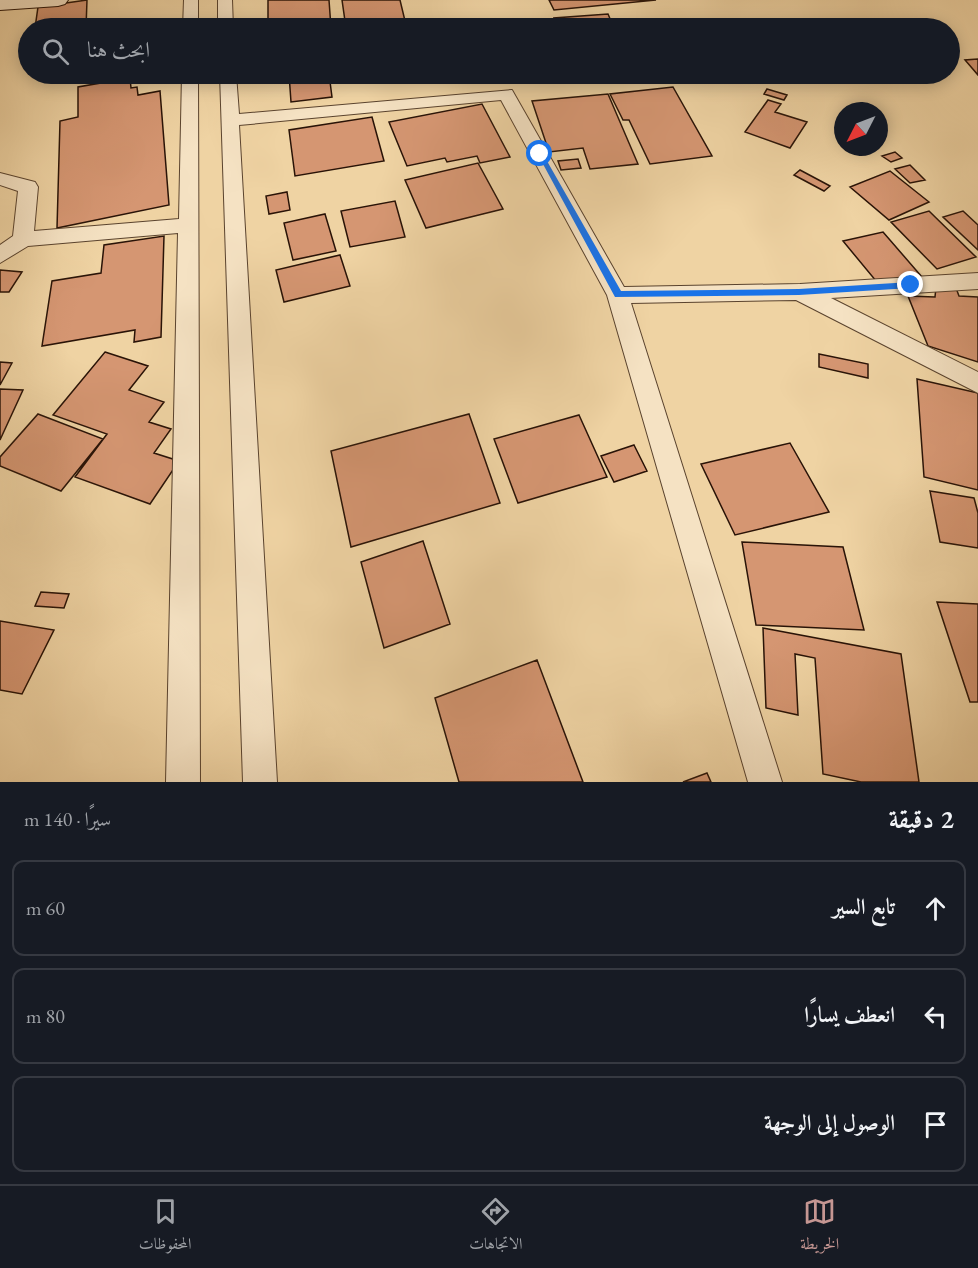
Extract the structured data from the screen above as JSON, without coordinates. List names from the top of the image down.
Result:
{
  "north": "bottom left",
  "page": {
    "search": "ابحث هنا",
    "heading": ["2 دقيقة", "سيرًا · 140 m"],
    "list": [
      ["تابع السير", "60 m"],
      ["انعطف يسارًا", "80 m"],
      "الوصول إلى الوجهة"
    ],
    "nav": ["الخريطة", "الاتجاهات", "المحفوظات"]
  }
}
